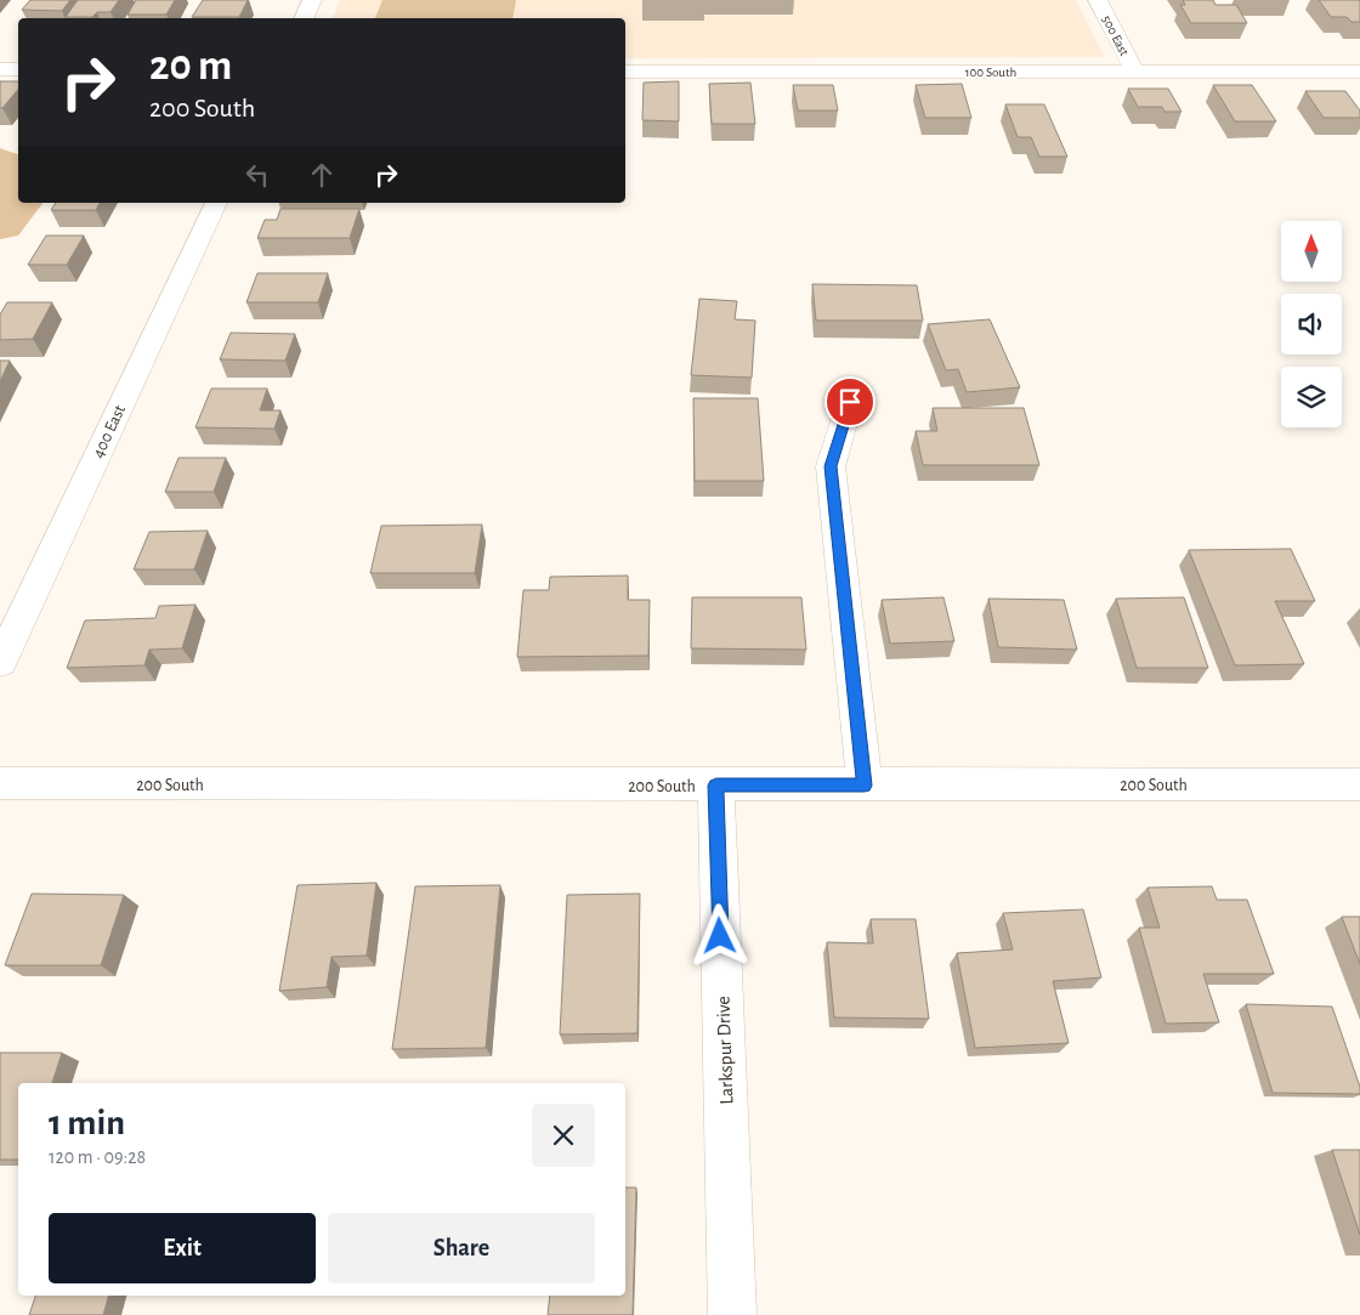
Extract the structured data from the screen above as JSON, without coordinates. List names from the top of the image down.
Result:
{
  "streets": {
    "street": [
      "500 East",
      "100 South",
      "400 East",
      "200 South",
      "Larkspur Drive"
    ]
  },
  "crossings": [
    ["500 East", "100 South"],
    ["200 South", "Larkspur Drive"]
  ],
  "north": "top",
  "page": {
    "turn": ["20 m", "200 South"],
    "heading": ["1 min", "120 m · 09:28"],
    "buttons": ["Exit", "Share"]
  }
}
